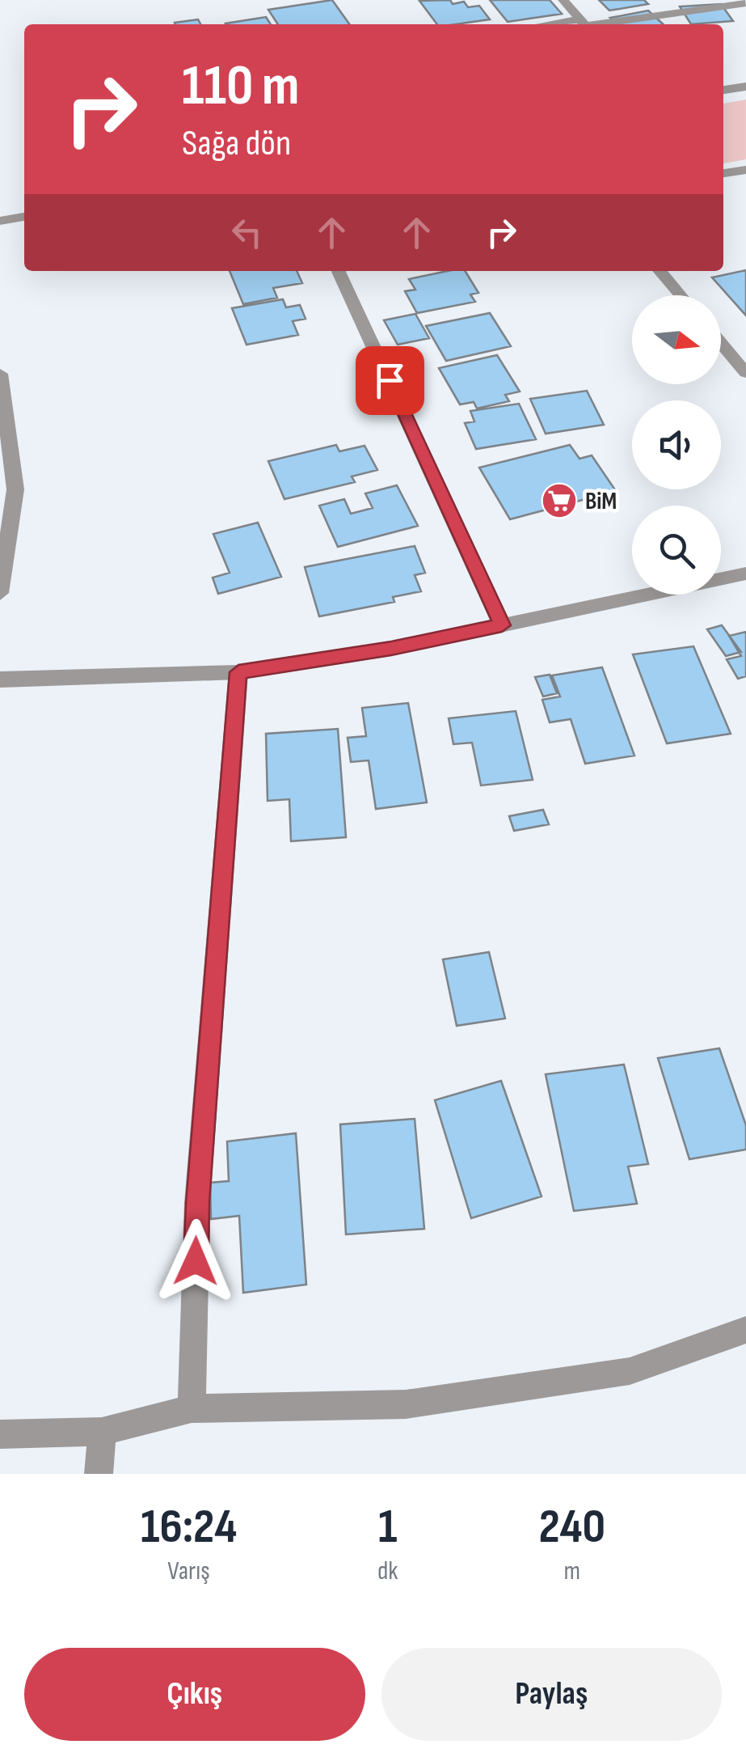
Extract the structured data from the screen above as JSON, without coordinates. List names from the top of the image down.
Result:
{
  "places": {
    "supermarket": ["BiM"]
  },
  "north": "right",
  "page": {
    "turn": ["110 m", "Sağa dön"],
    "eta": [
      "16:24",
      "Varış",
      "1",
      "dk",
      "240",
      "m"
    ],
    "buttons": ["Çıkış", "Paylaş"]
  }
}
